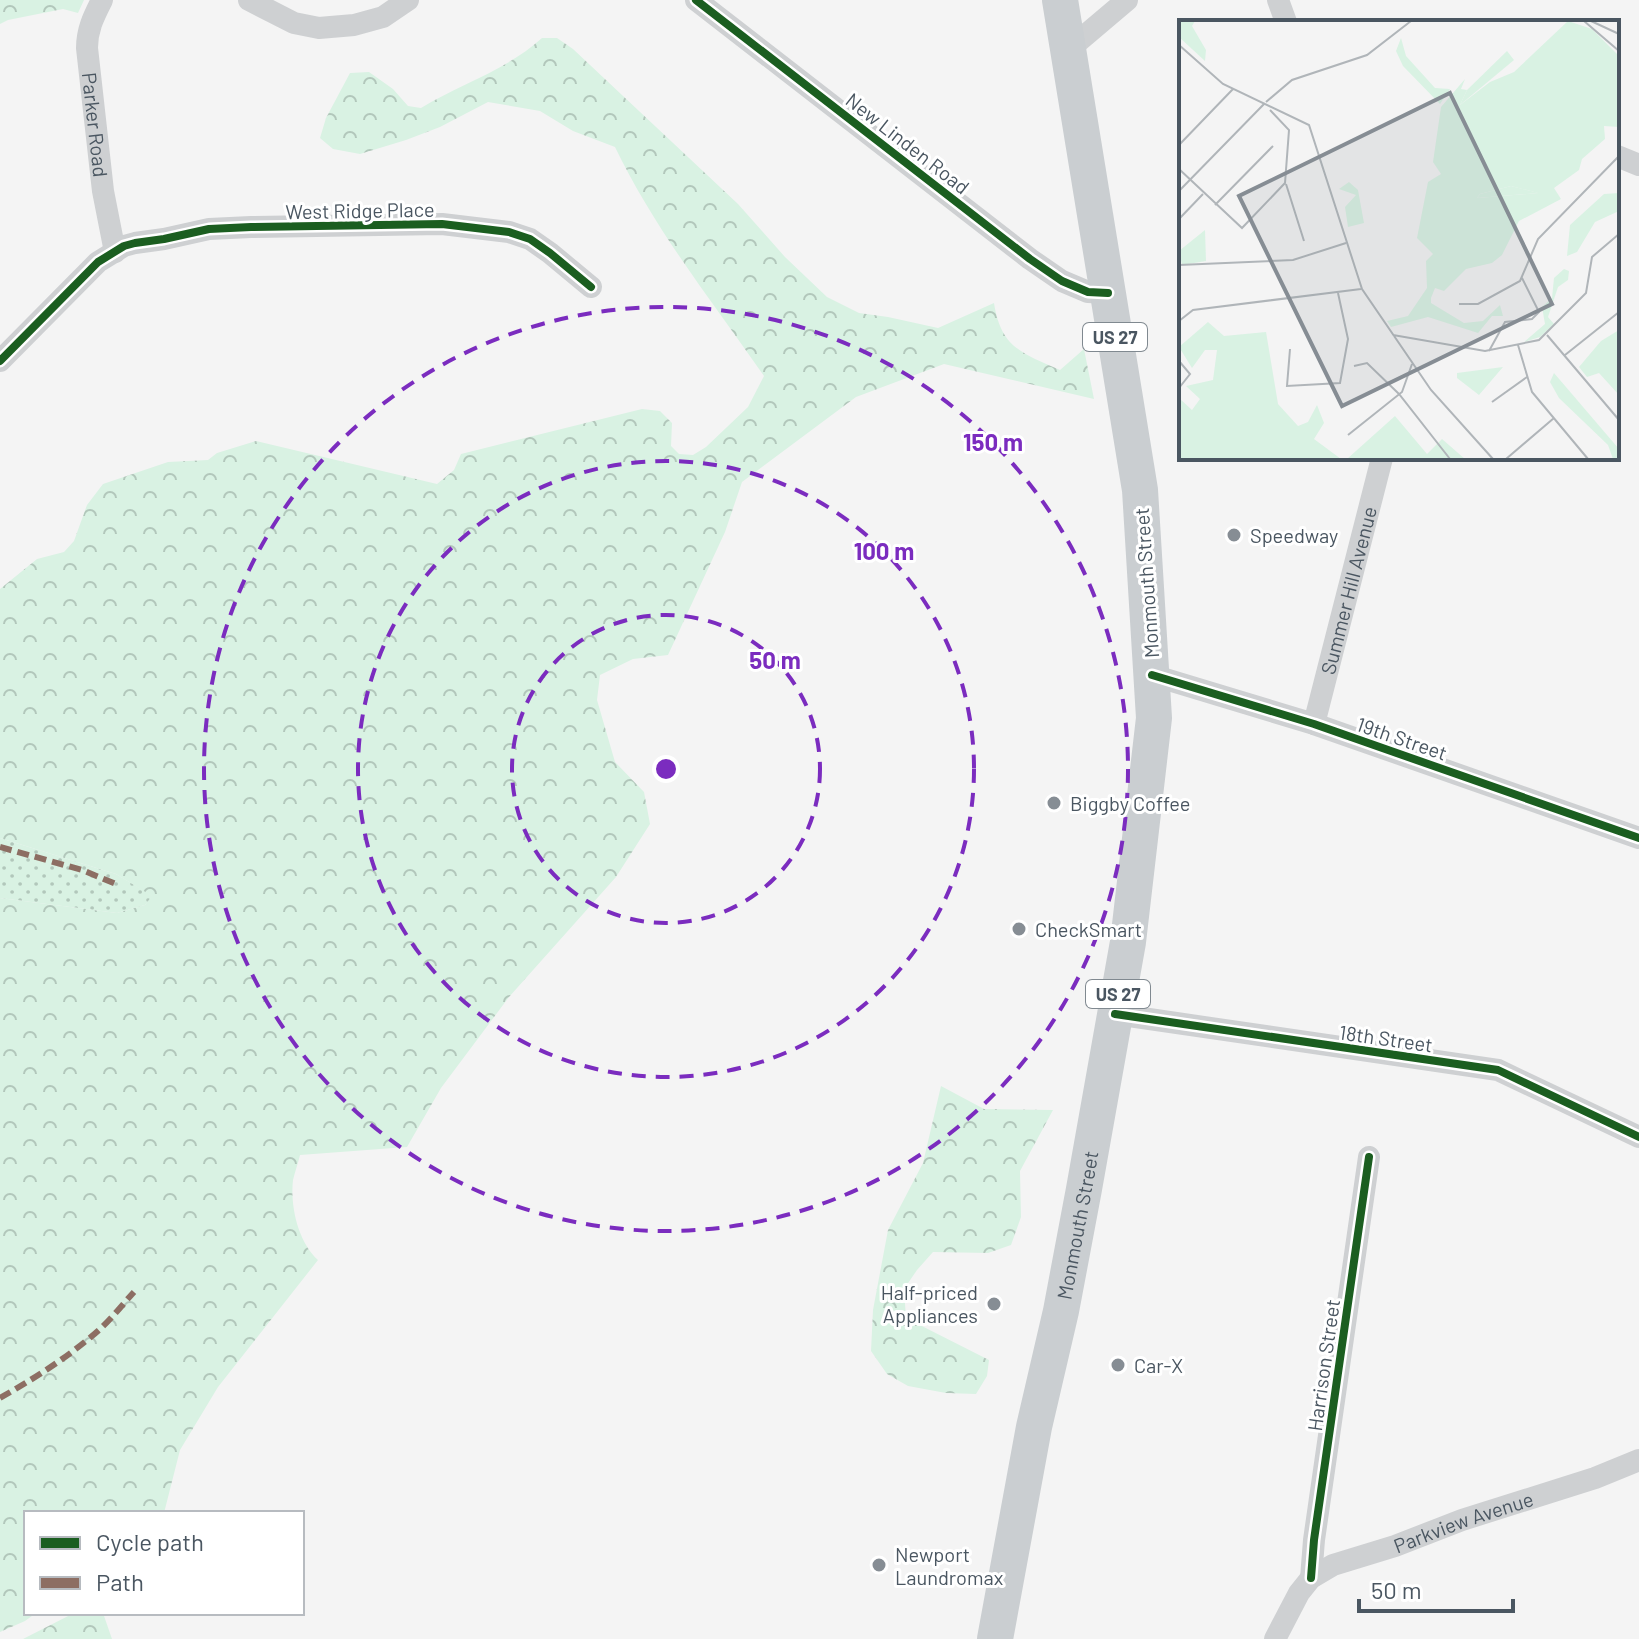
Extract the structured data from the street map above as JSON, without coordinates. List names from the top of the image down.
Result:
{
  "streets": {
    "main road": ["US 27", "Monmouth Street"],
    "street": [
      "Parker Road",
      "New Linden Road",
      "West Ridge Place",
      "Summer Hill Avenue",
      "19th Street",
      "18th Street",
      "Harrison Street",
      "Parkview Avenue"
    ]
  },
  "crossings": [
    ["Parker Road", "West Ridge Place"],
    ["New Linden Road", "Monmouth Street"],
    ["Monmouth Street", "19th Street"],
    ["Monmouth Street", "18th Street"],
    ["Summer Hill Avenue", "19th Street"],
    ["Harrison Street", "Parkview Avenue"]
  ],
  "places": [
    "Speedway",
    "Biggby Coffee",
    "CheckSmart",
    "Half-priced Appliances",
    "Car-X",
    "Newport Laundromax"
  ],
  "legend": ["Cycle path", "Path"],
  "scale_bar": "50 m",
  "rings": ["150 m", "100 m", "50 m"]
}
